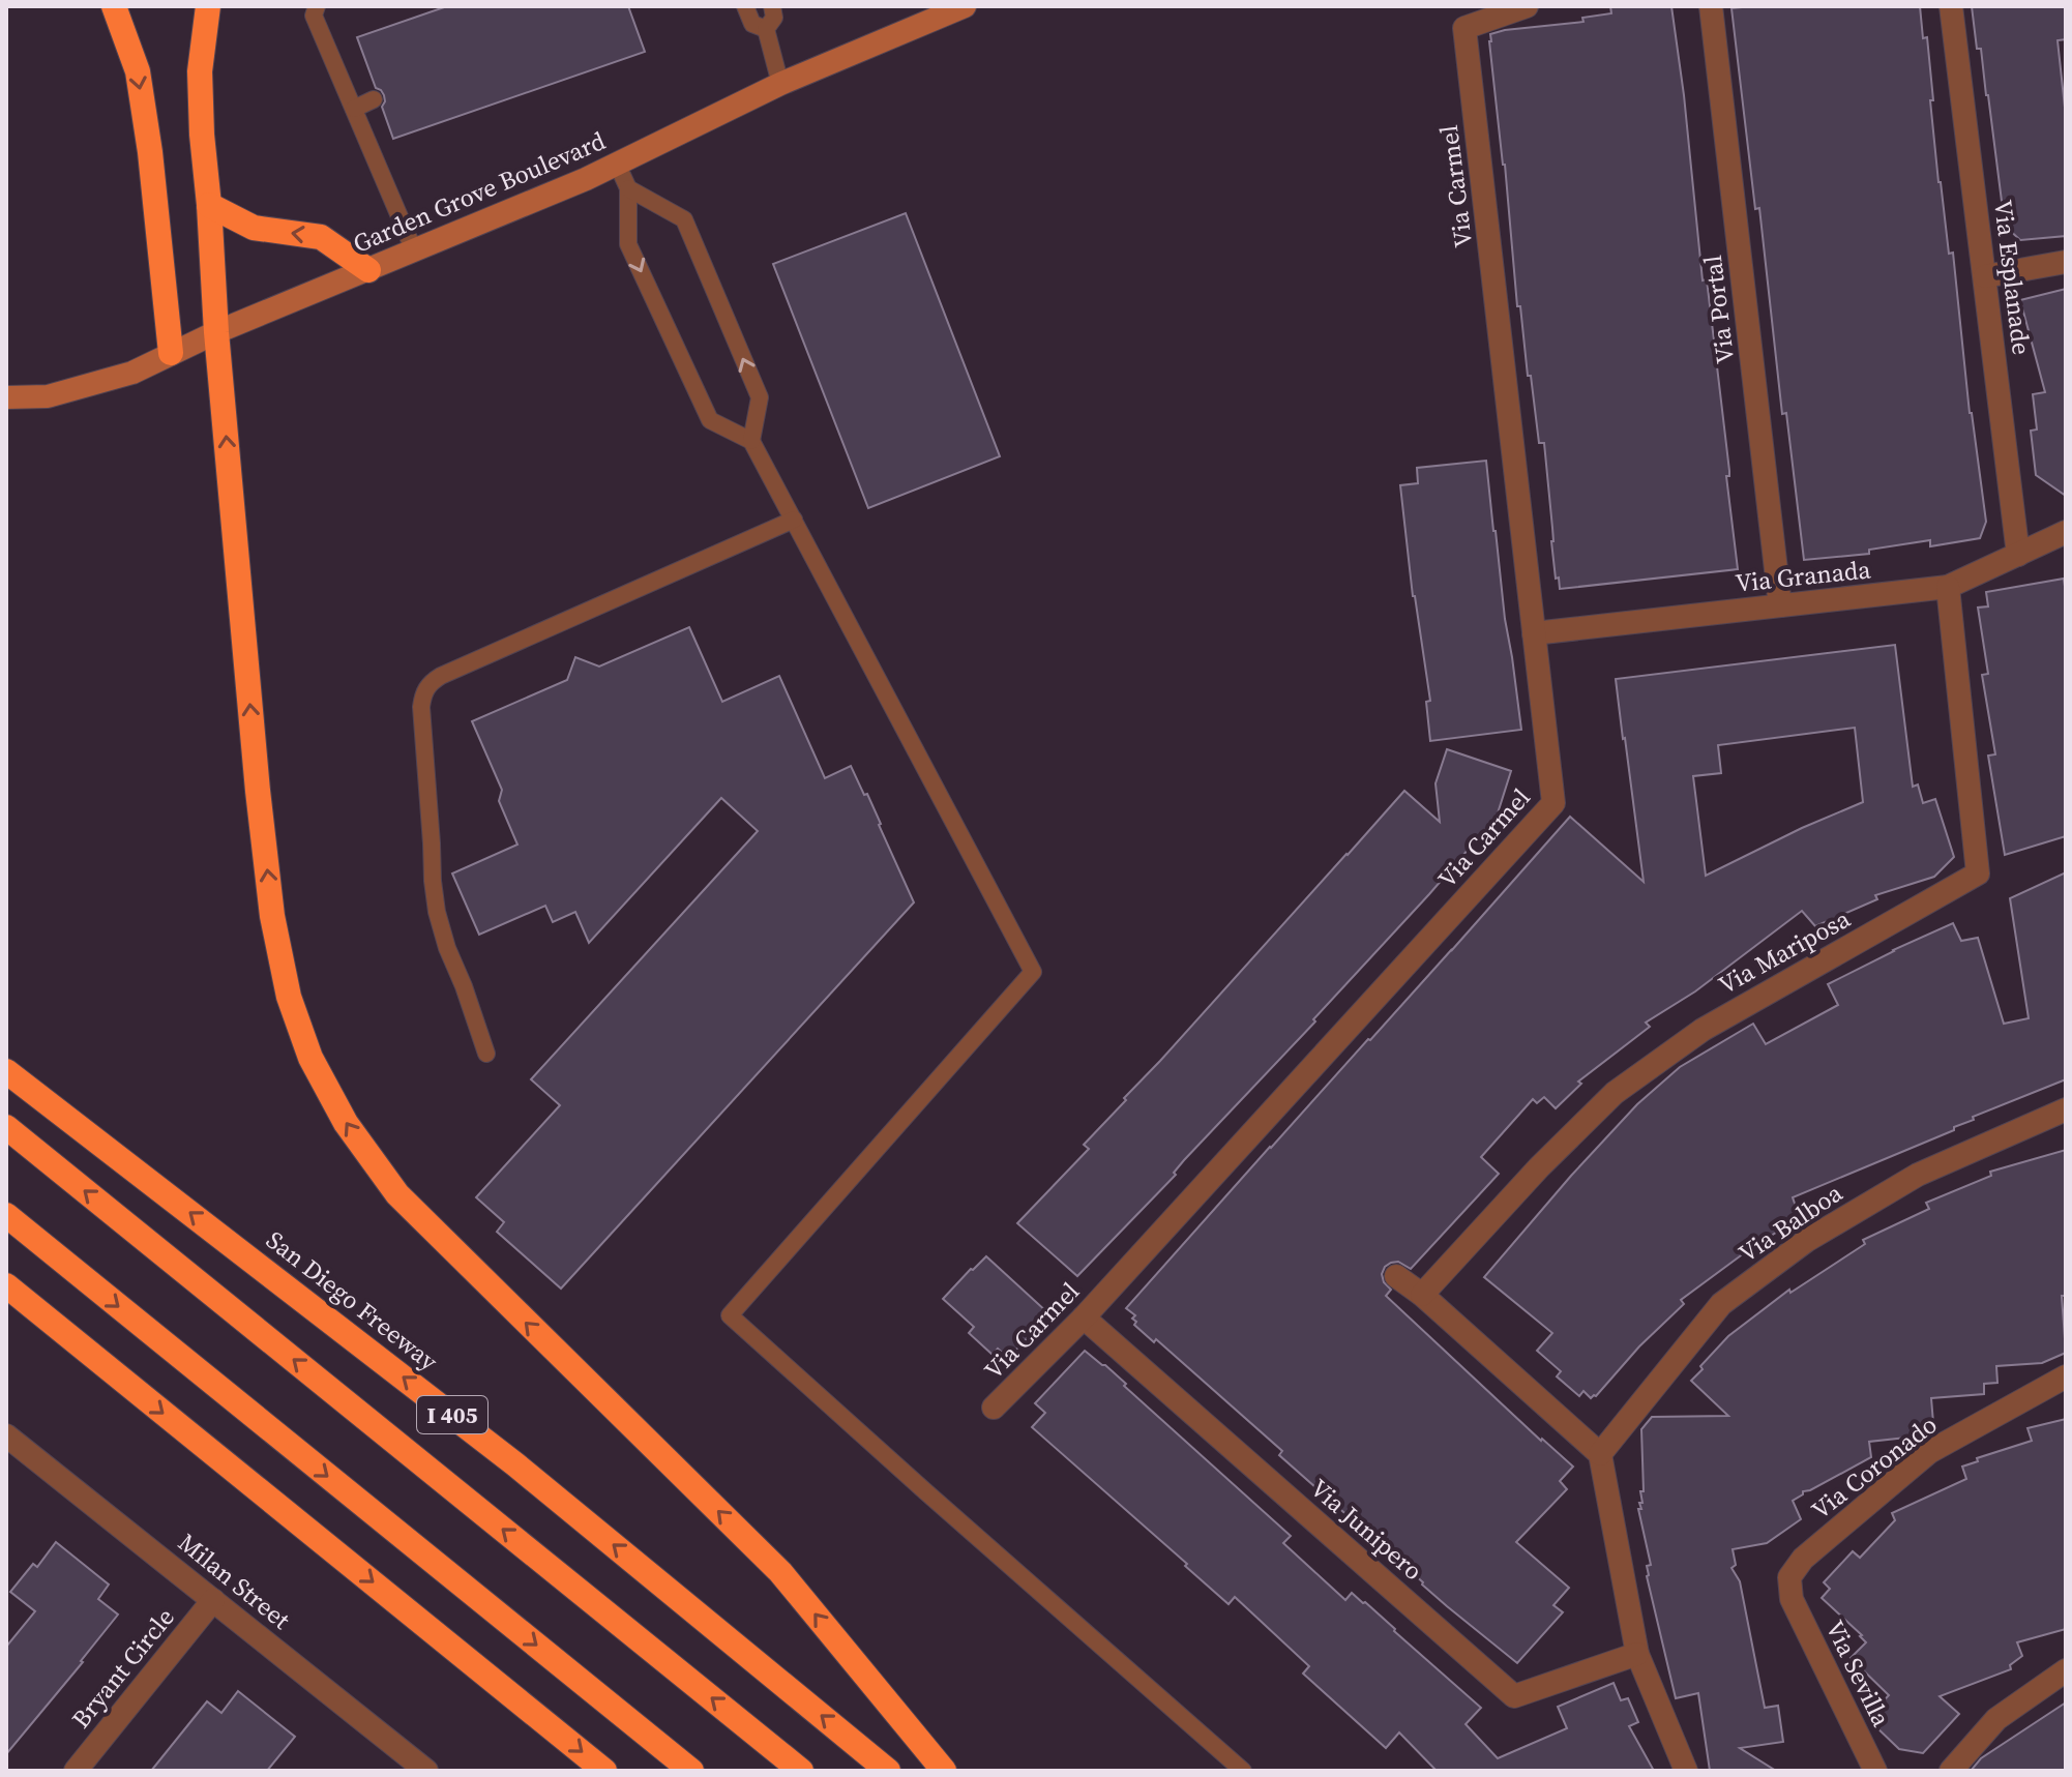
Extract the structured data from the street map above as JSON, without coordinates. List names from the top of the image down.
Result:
{
  "streets": {
    "highway": ["San Diego Freeway", "I 405"],
    "main road": ["Garden Grove Boulevard"],
    "street": [
      "Via Carmel",
      "Via Esplanade",
      "Via Portal",
      "Via Granada",
      "Via Mariposa",
      "Via Balboa",
      "Via Coronado",
      "Via Junipero",
      "Milan Street",
      "Bryant Circle",
      "Via Sevilla"
    ]
  },
  "crossings": [
    ["Via Carmel", "Via Granada"],
    ["Via Carmel", "Via Junipero"],
    ["Via Esplanade", "Via Granada"],
    ["Via Portal", "Via Granada"],
    ["Via Granada", "Via Mariposa"],
    ["Via Coronado", "Via Sevilla"],
    ["Milan Street", "Bryant Circle"]
  ]
}
